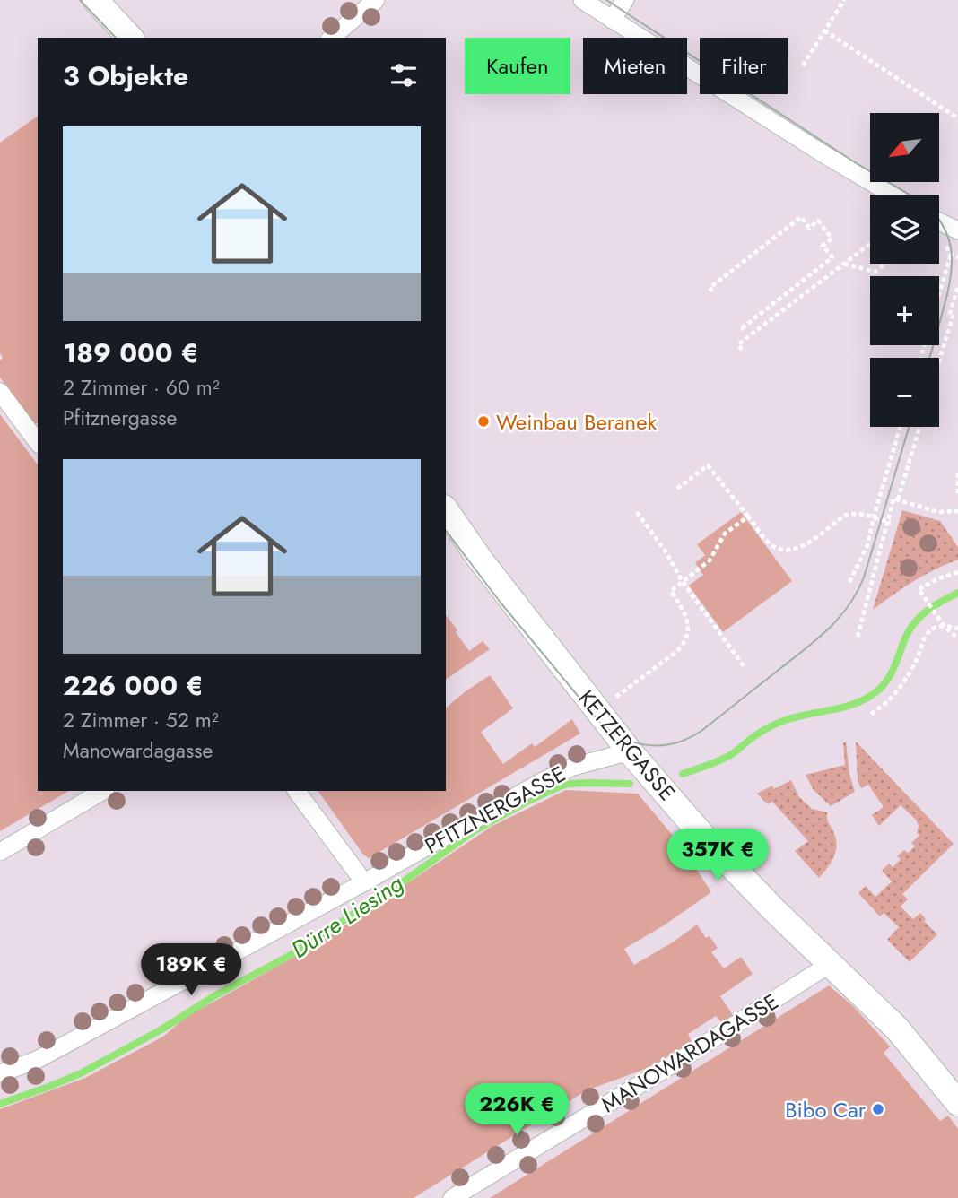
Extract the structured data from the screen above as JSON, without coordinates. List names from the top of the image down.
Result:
{
  "streets": {
    "main road": ["KETZERGASSE"],
    "street": ["PFITZNERGASSE", "MANOWARDAGASSE"]
  },
  "crossings": [
    ["KETZERGASSE", "PFITZNERGASSE"],
    ["KETZERGASSE", "MANOWARDAGASSE"]
  ],
  "water": ["Dürre Liesing"],
  "places": ["Weinbau Beranek", "Bibo Car"],
  "north": "bottom left",
  "page": {
    "chip": ["Kaufen", "Mieten", "Filter"],
    "heading": "3 Objekte",
    "map_buttons": ["+", "−"],
    "list": [
      {
        "name": "189 000 €",
        "note": "2 Zimmer · 60 m² · Pfitznergasse"
      },
      {
        "name": "226 000 €",
        "note": "2 Zimmer · 52 m² · Manowardagasse"
      }
    ],
    "price": ["357K €", "189K €", "226K €"]
  }
}
